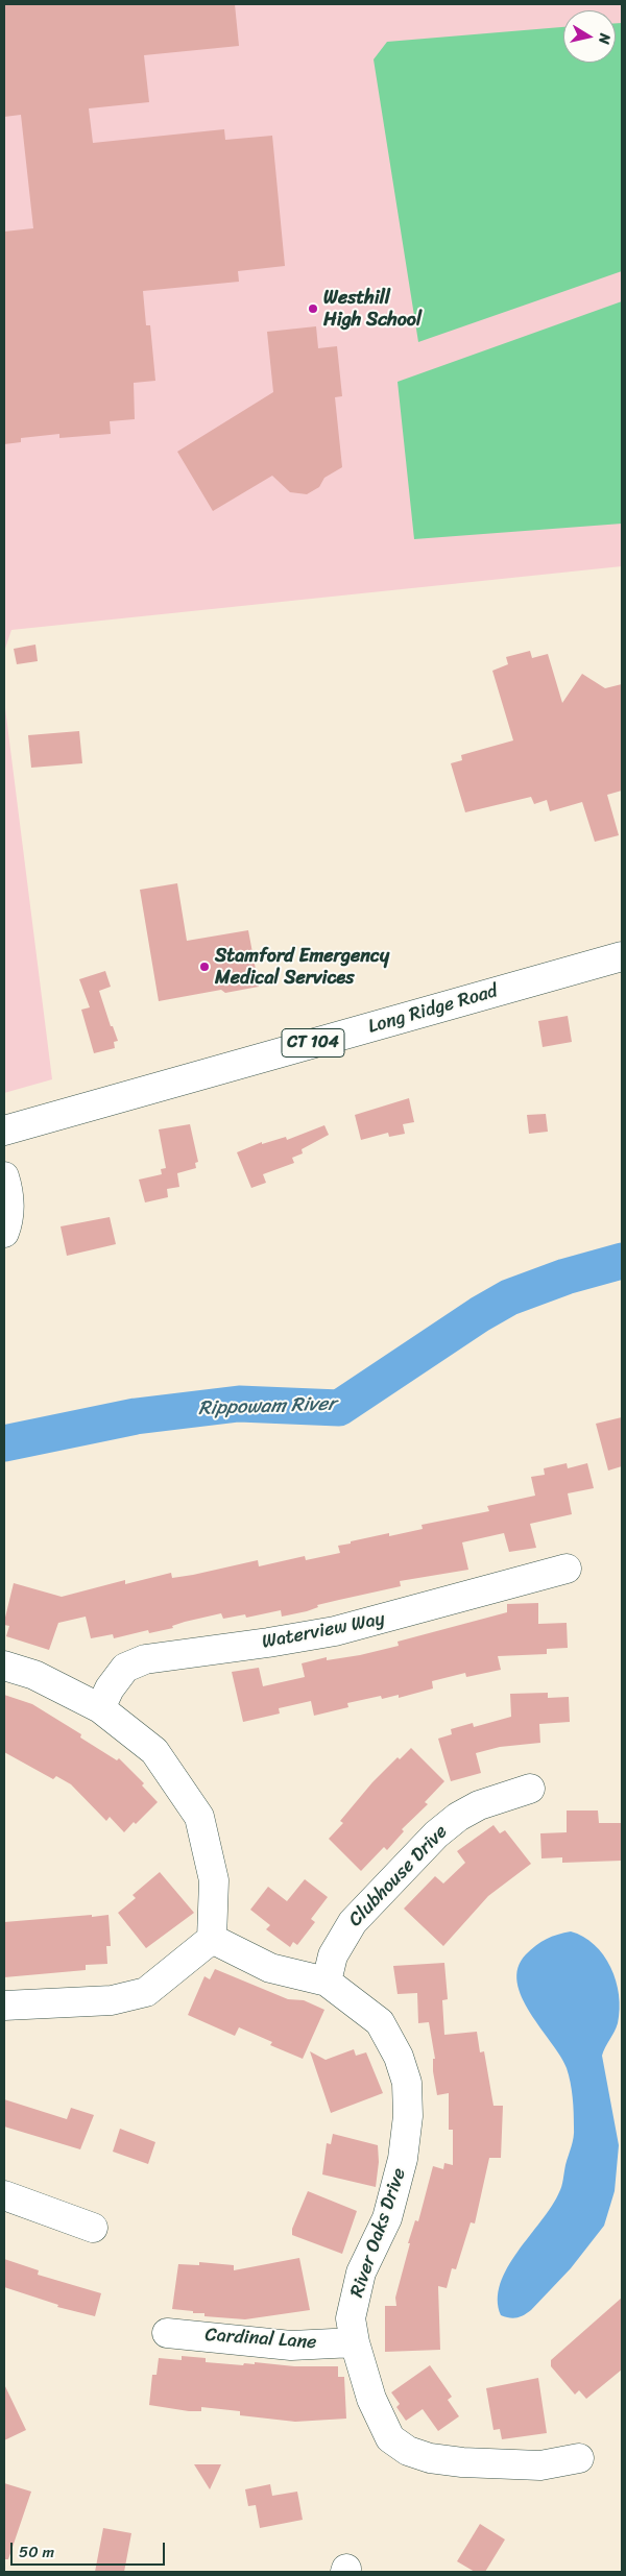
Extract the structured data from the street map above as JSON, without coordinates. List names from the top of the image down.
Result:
{
  "streets": {
    "street": [
      "Long Ridge Road",
      "CT 104",
      "Waterview Way",
      "Clubhouse Drive",
      "River Oaks Drive",
      "Cardinal Lane"
    ]
  },
  "crossings": [
    ["Clubhouse Drive", "River Oaks Drive"],
    ["River Oaks Drive", "Cardinal Lane"]
  ],
  "water": ["Rippowam River"],
  "places": ["Westhill High School", "Stamford Emergency Medical Services"],
  "scale_bar": "50 m",
  "north": "right"
}
